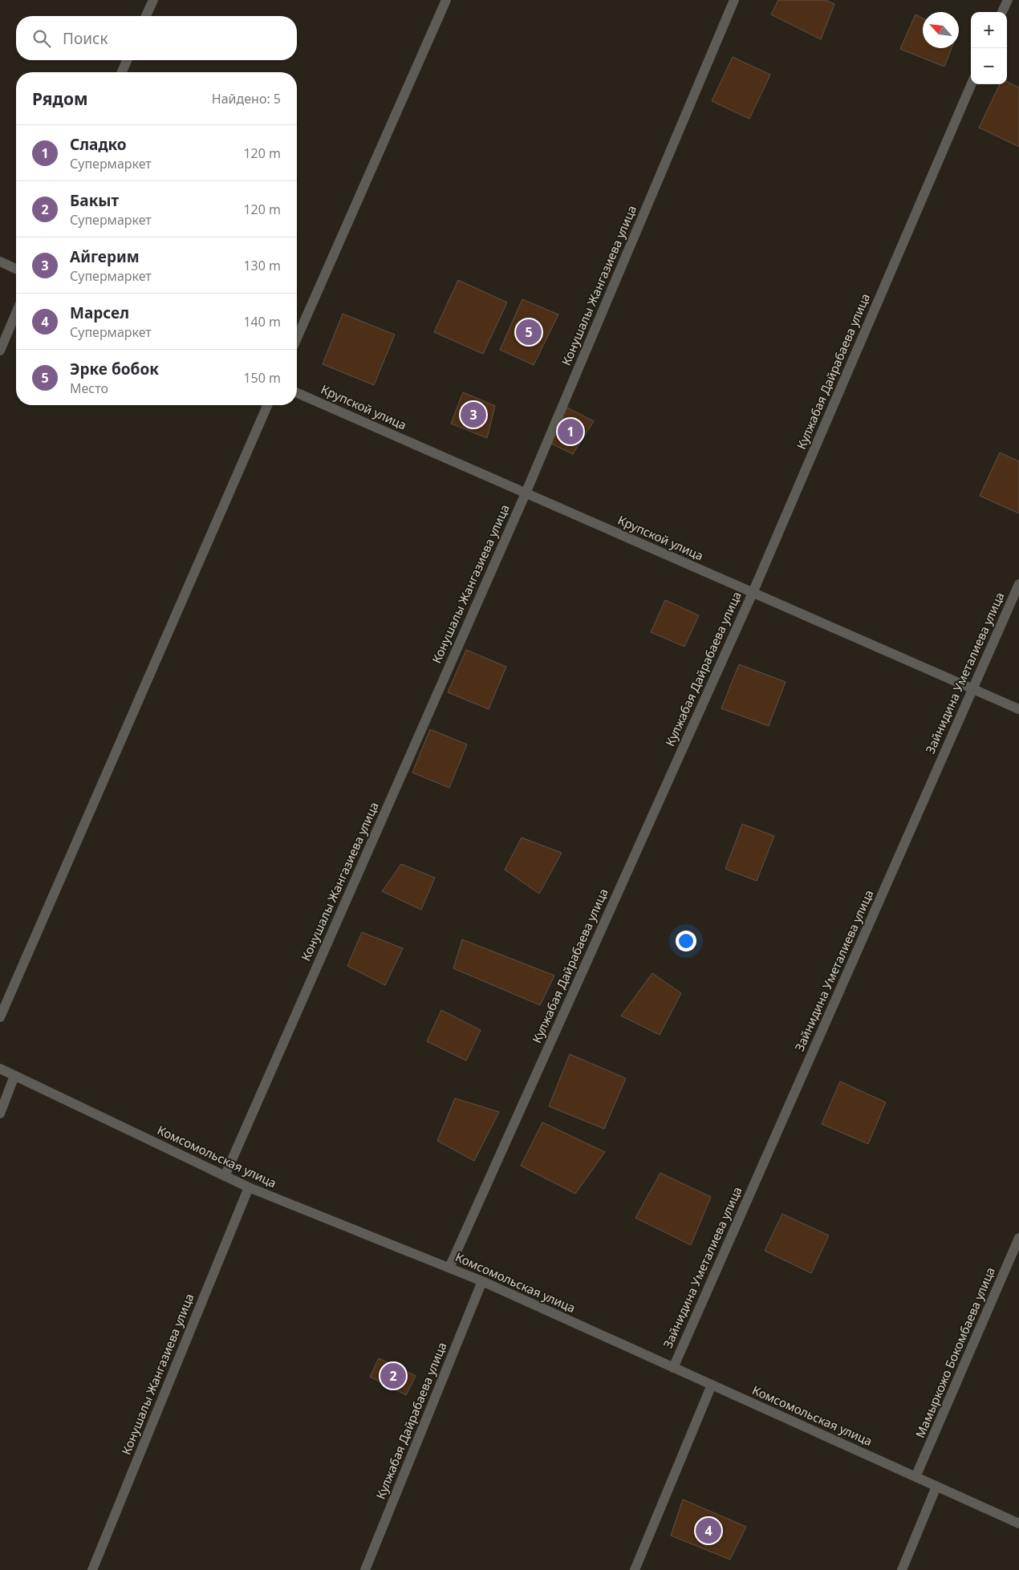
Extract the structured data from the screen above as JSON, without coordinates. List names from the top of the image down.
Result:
{
  "streets": {
    "street": [
      "Конушалы Жангазиева улица",
      "Кулжабая Дайрабаева улица",
      "Крупской улица",
      "Зайнидина Уметалиева улица",
      "Комсомольская улица",
      "Мамыркожо Бокомбаева улица"
    ]
  },
  "crossings": [
    ["Конушалы Жангазиева улица", "Крупской улица"],
    ["Конушалы Жангазиева улица", "Комсомольская улица"],
    ["Кулжабая Дайрабаева улица", "Крупской улица"],
    ["Кулжабая Дайрабаева улица", "Комсомольская улица"],
    ["Крупской улица", "Зайнидина Уметалиева улица"],
    ["Зайнидина Уметалиева улица", "Комсомольская улица"],
    ["Комсомольская улица", "Мамыркожо Бокомбаева улица"]
  ],
  "north": "top left",
  "page": {
    "map_buttons": ["+", "−"],
    "search": "Поиск",
    "heading": ["Рядом", "Найдено: 5"],
    "list": [
      {
        "mark": "1",
        "name": "Сладко",
        "note": "Супермаркет",
        "value": "120 m"
      },
      {
        "mark": "2",
        "name": "Бакыт",
        "note": "Супермаркет",
        "value": "120 m"
      },
      {
        "mark": "3",
        "name": "Айгерим",
        "note": "Супермаркет",
        "value": "130 m"
      },
      {
        "mark": "4",
        "name": "Марсел",
        "note": "Супермаркет",
        "value": "140 m"
      },
      {
        "mark": "5",
        "name": "Эрке бобок",
        "note": "Место",
        "value": "150 m"
      }
    ],
    "pins": [
      "5",
      "3",
      "1",
      "2",
      "4"
    ]
  }
}
